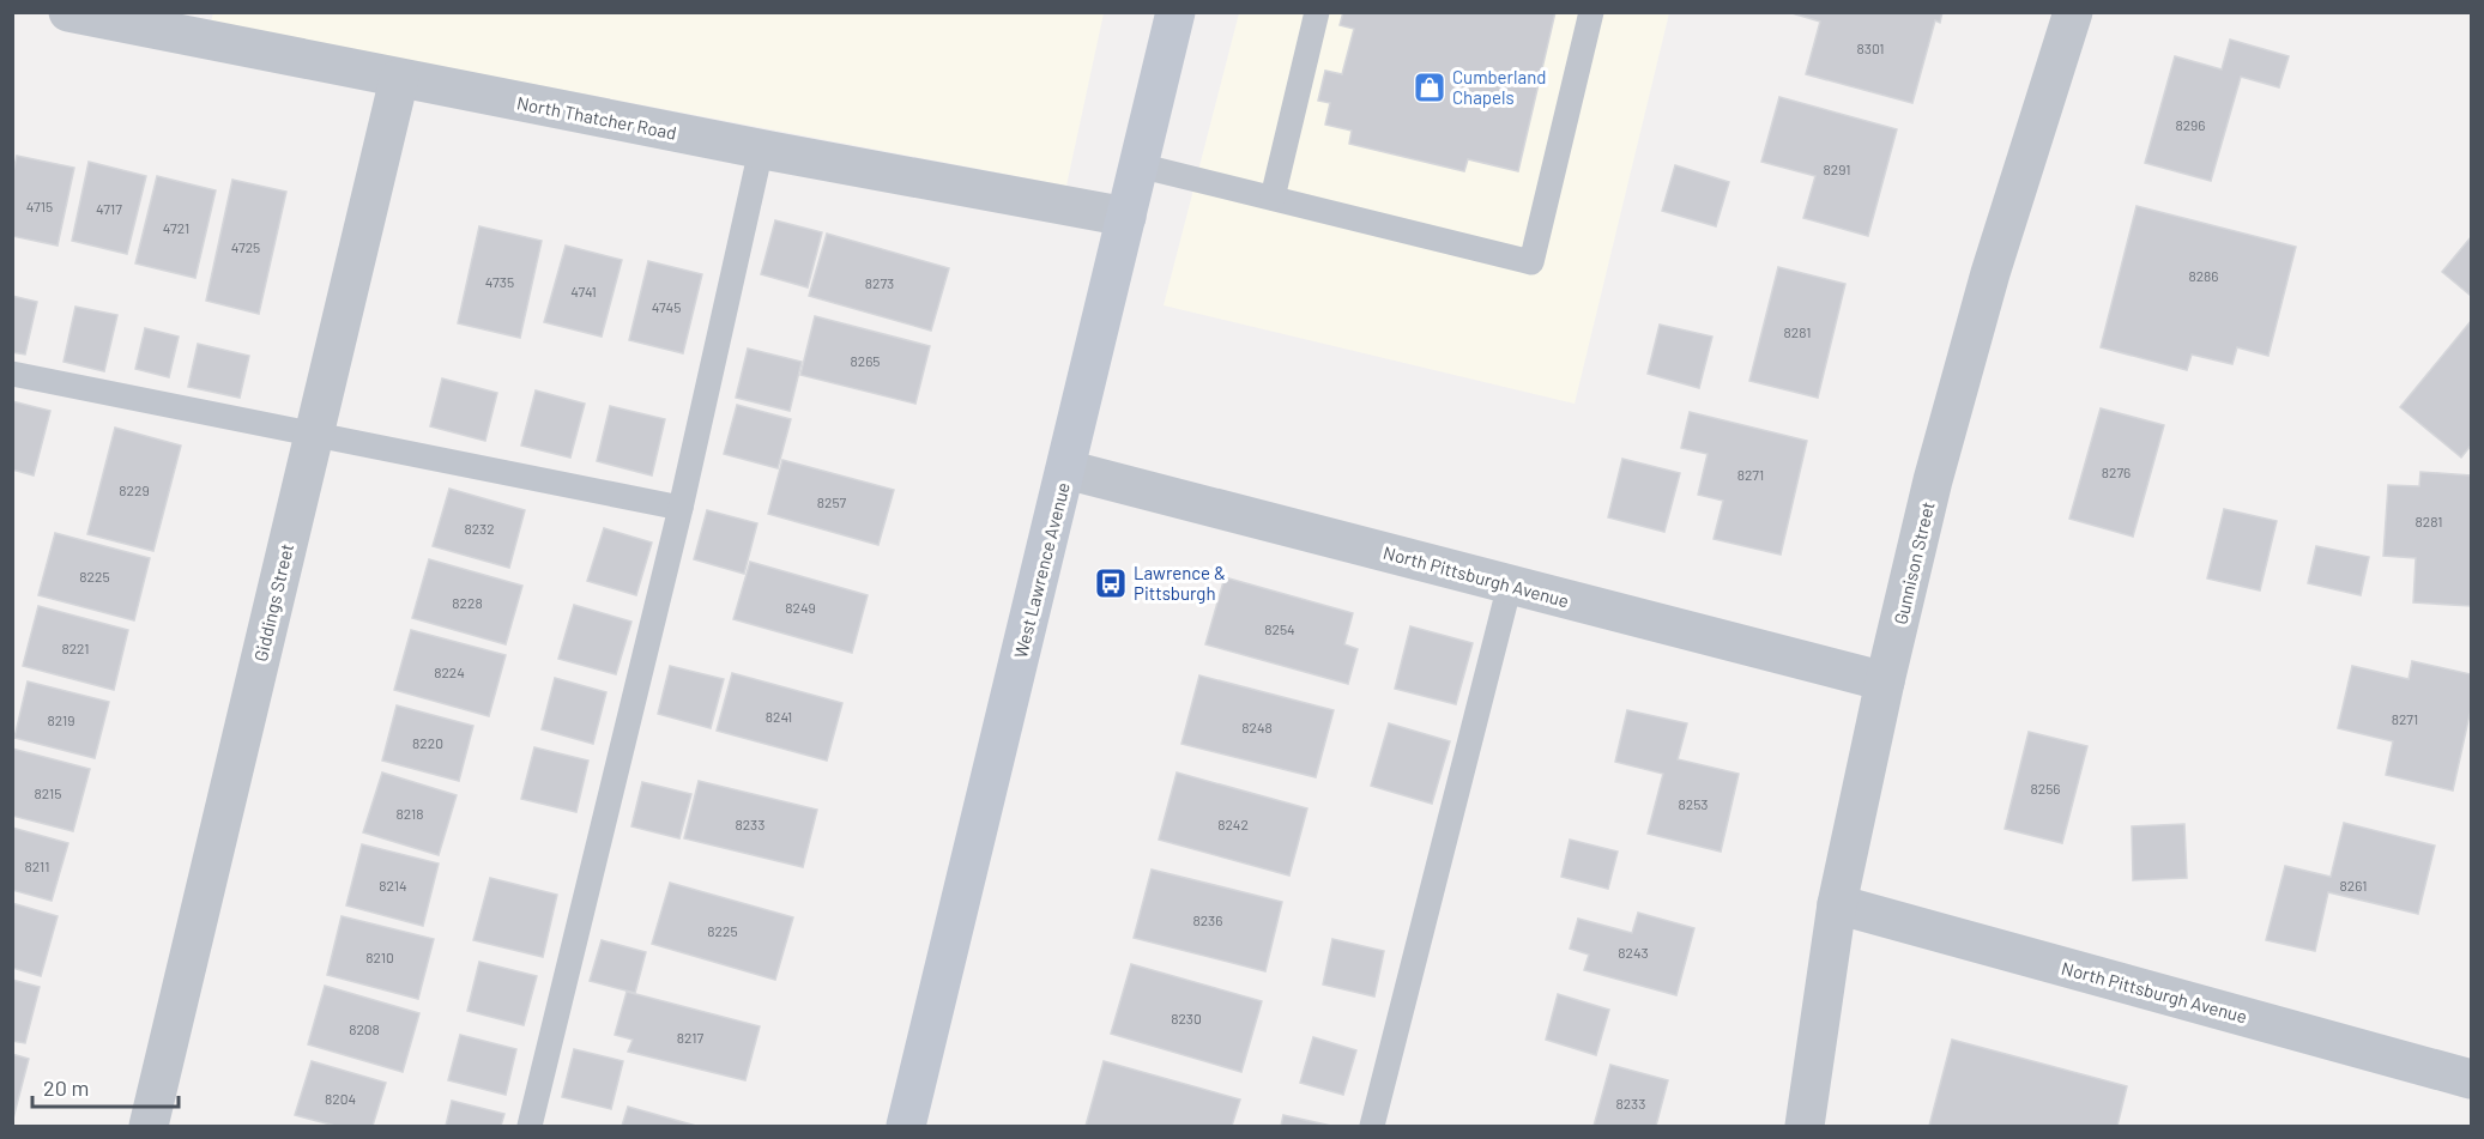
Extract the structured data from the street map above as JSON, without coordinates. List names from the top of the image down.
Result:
{
  "streets": {
    "main road": ["West Lawrence Avenue"],
    "street": [
      "North Thatcher Road",
      "Gunnison Street",
      "North Pittsburgh Avenue",
      "Giddings Street"
    ]
  },
  "crossings": [
    ["North Thatcher Road", "West Lawrence Avenue"],
    ["North Thatcher Road", "Giddings Street"],
    ["Gunnison Street", "North Pittsburgh Avenue"],
    ["West Lawrence Avenue", "North Pittsburgh Avenue"]
  ],
  "places": {
    "shop": ["Cumberland Chapels"],
    "bus stop": ["Lawrence & Pittsburgh"]
  },
  "house_numbers": [
    "8301",
    "8296",
    "8291",
    "4715",
    "4717",
    "4721",
    "4725",
    "8286",
    "4735",
    "8273",
    "4741",
    "4745",
    "8281",
    "8265",
    "8276",
    "8271",
    "8229",
    "8257",
    "8281",
    "8232",
    "8225",
    "8228",
    "8249",
    "8254",
    "8221",
    "8224",
    "8241",
    "8271",
    "8219",
    "8248",
    "8220",
    "8256",
    "8215",
    "8253",
    "8218",
    "8233",
    "8242",
    "8211",
    "8214",
    "8261",
    "8236",
    "8225",
    "8243",
    "8210",
    "8230",
    "8208",
    "8217",
    "8204",
    "8233"
  ],
  "scale_bar": "20 m"
}
